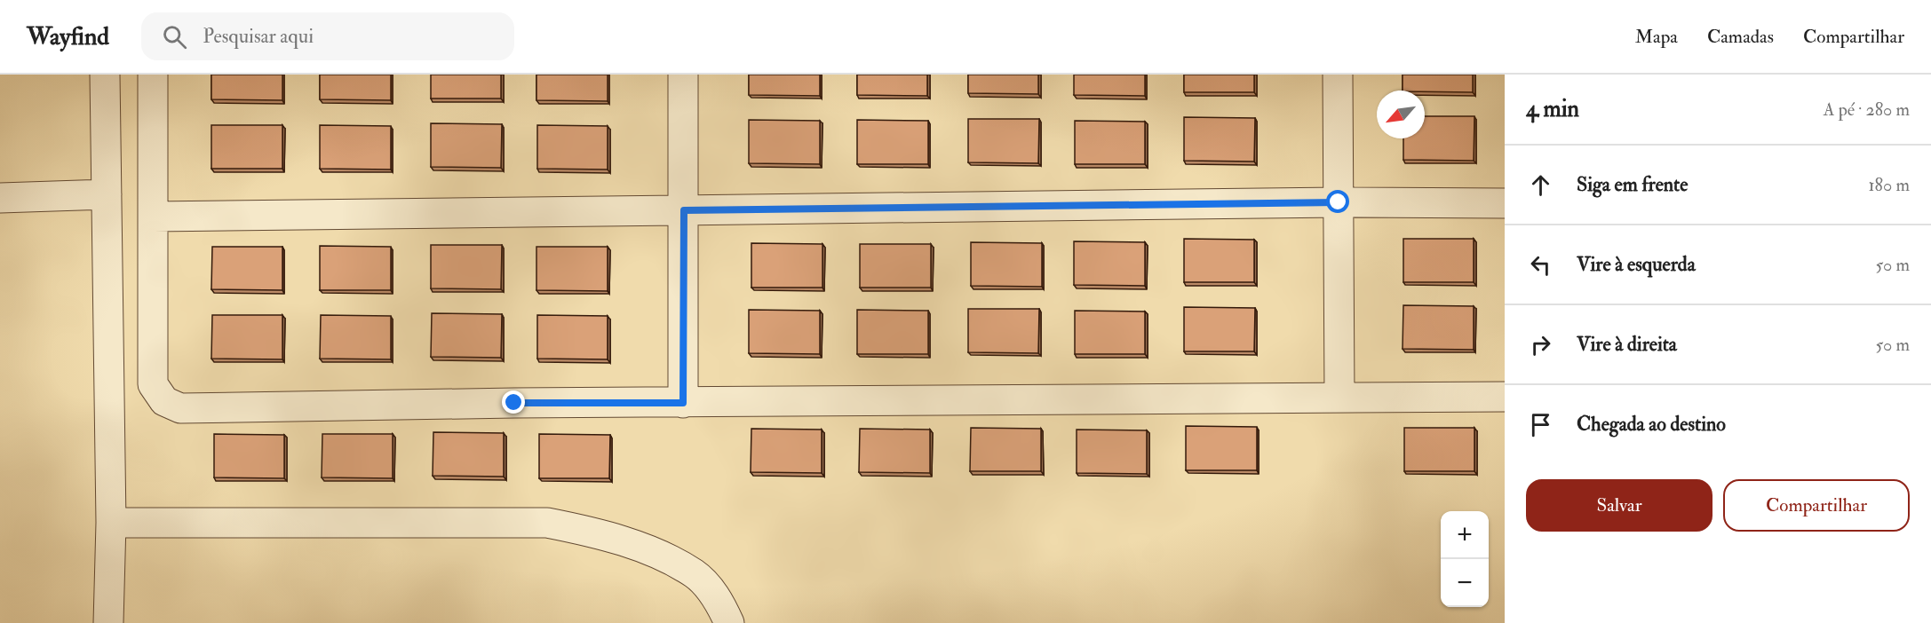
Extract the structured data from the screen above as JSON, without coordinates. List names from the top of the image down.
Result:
{
  "north": "bottom left",
  "page": {
    "header": "Wayfind",
    "search": "Pesquisar aqui",
    "nav": ["Mapa", "Camadas", "Compartilhar"],
    "heading": ["4 min", "A pé · 280 m"],
    "list": [
      ["Siga em frente", "180 m"],
      ["Vire à esquerda", "50 m"],
      ["Vire à direita", "50 m"],
      "Chegada ao destino"
    ],
    "buttons": ["Salvar", "Compartilhar"],
    "map_buttons": ["+", "−"]
  }
}
